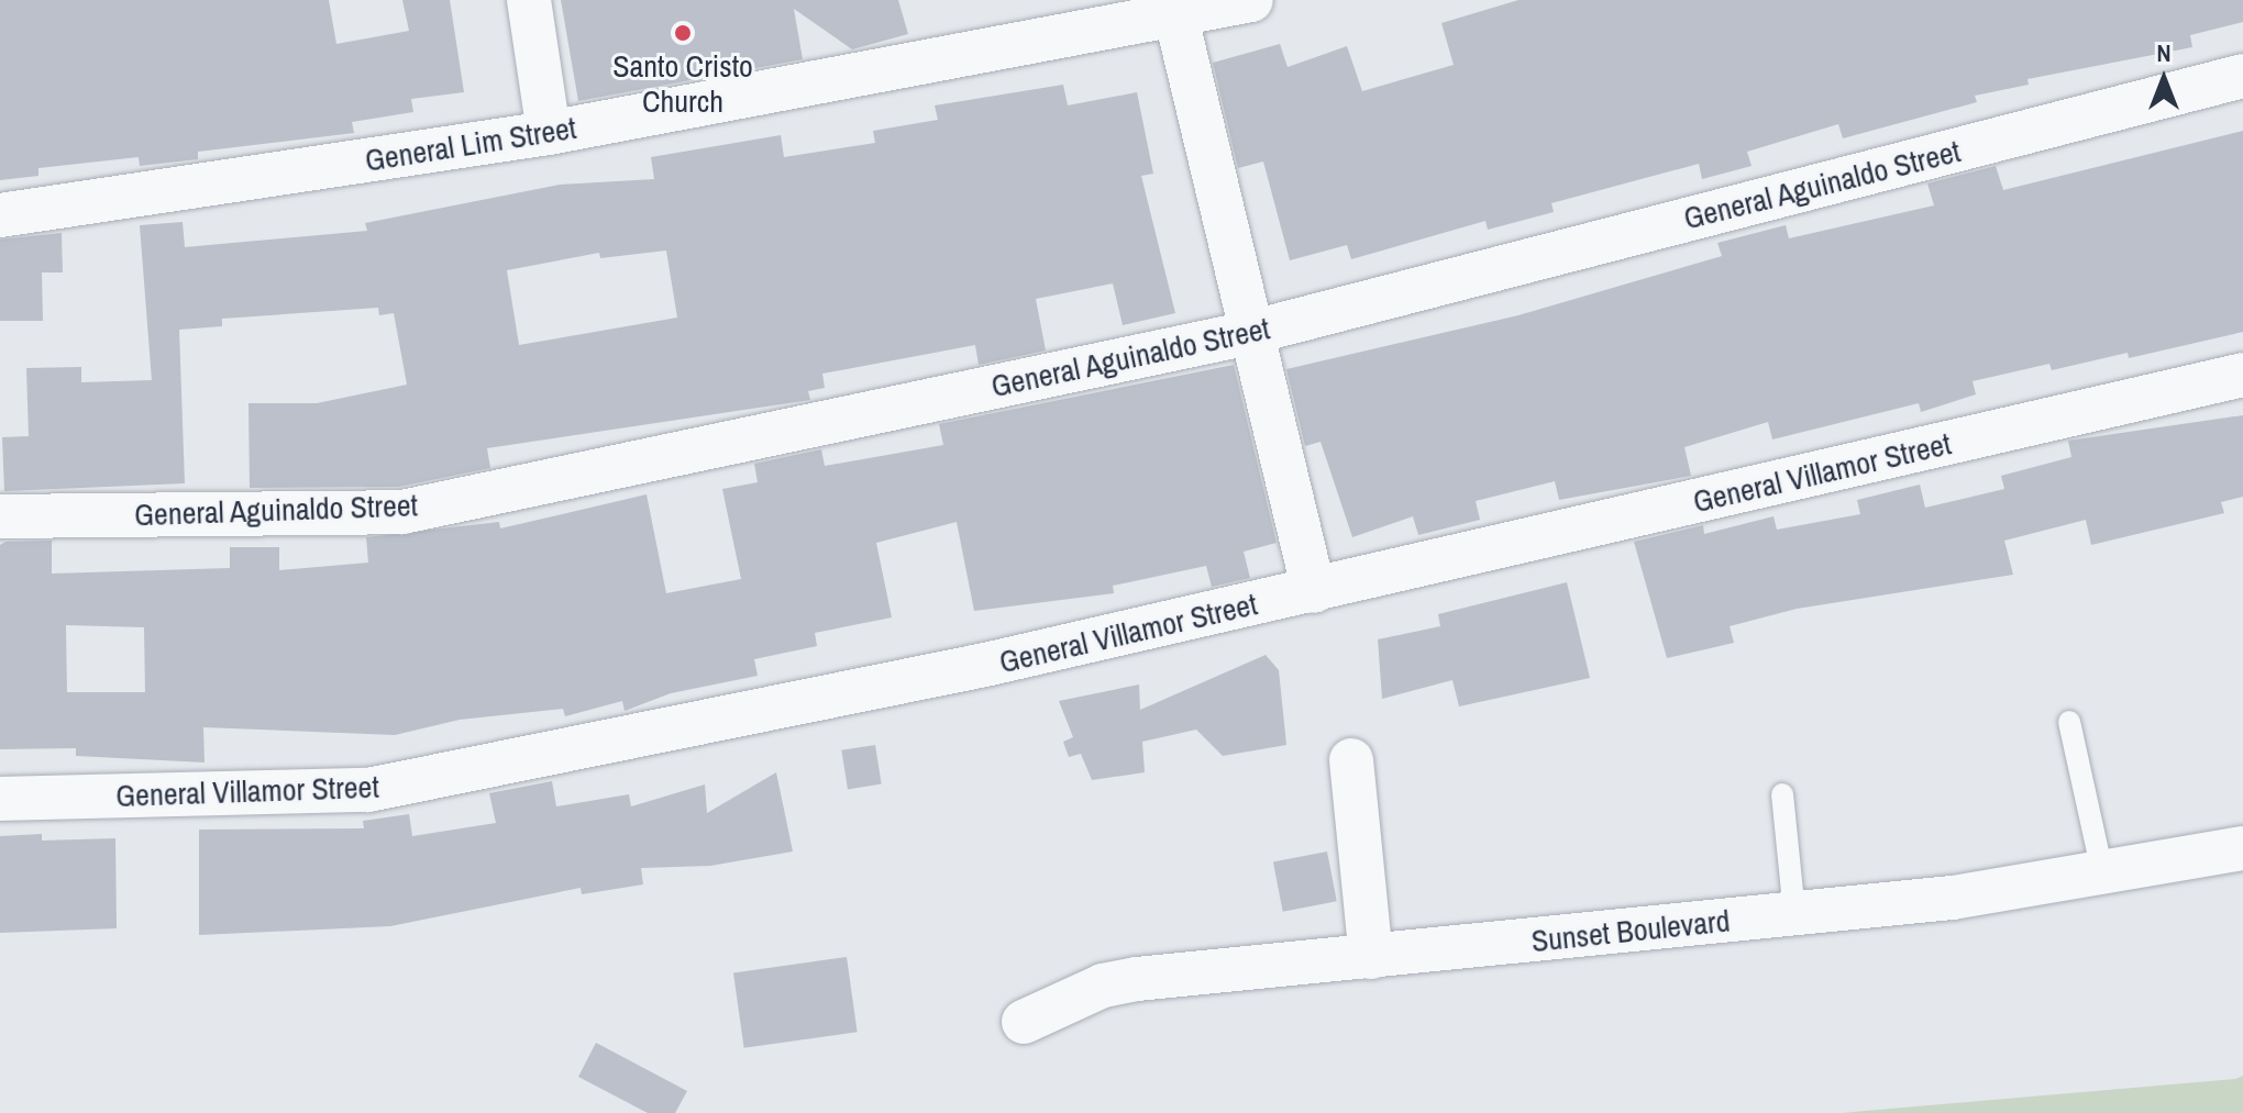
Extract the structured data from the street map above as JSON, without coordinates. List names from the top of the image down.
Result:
{
  "streets": {
    "street": [
      "General Lim Street",
      "General Aguinaldo Street",
      "General Villamor Street",
      "Sunset Boulevard"
    ]
  },
  "places": ["Santo Cristo Church"],
  "north": "top"
}
